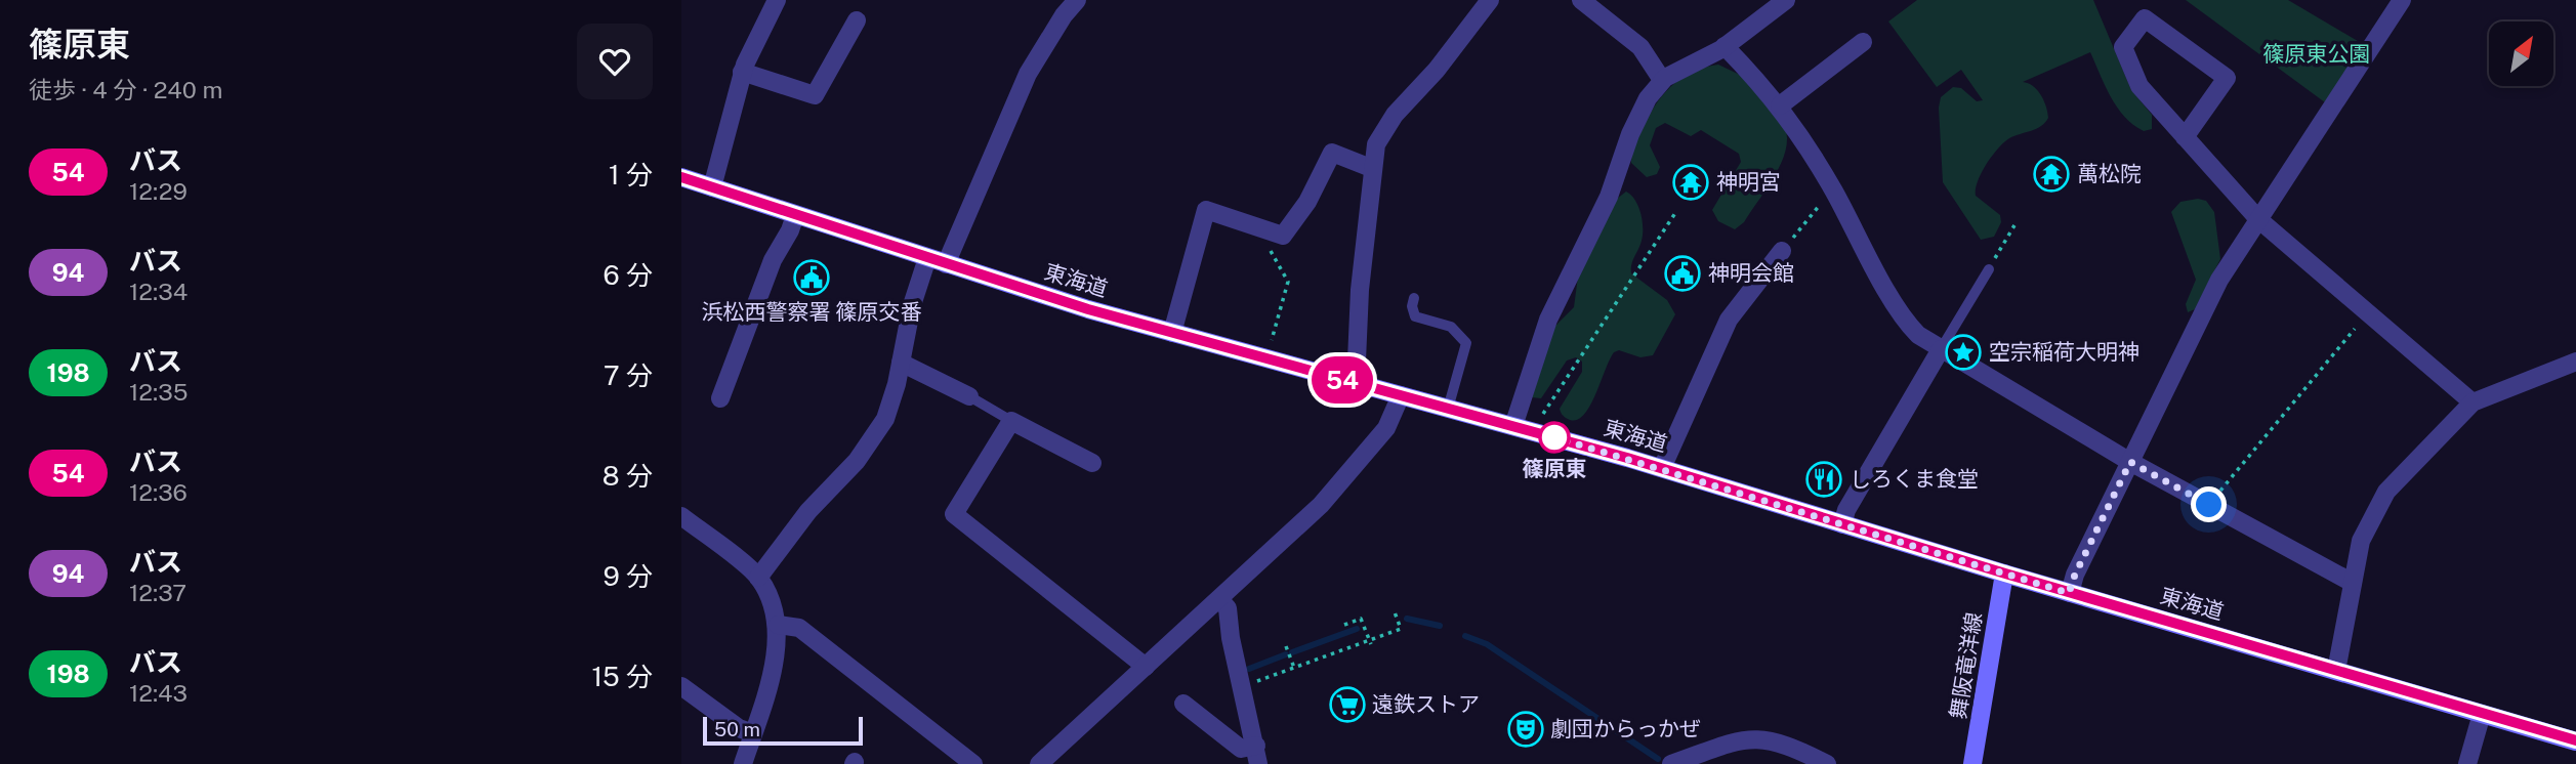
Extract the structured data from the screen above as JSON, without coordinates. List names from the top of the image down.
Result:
{
  "streets": {
    "main road": ["東海道", "舞阪竜洋線"]
  },
  "crossings": [
    ["東海道", "舞阪竜洋線"]
  ],
  "parks": ["篠原東公園"],
  "places": {
    "temple": ["萬松院", "神明宮"],
    "public building": ["神明会館", "浜松西警察署 篠原交番"],
    "place": ["空宗稲荷大明神"],
    "other": ["篠原東"],
    "restaurant": ["しろくま食堂"],
    "supermarket": ["遠鉄ストア"],
    "theatre": ["劇団からっかぜ"]
  },
  "lines": ["bus line 54"],
  "scale_bar": "50 m",
  "north": "top right",
  "page": {
    "heading": ["篠原東", "徒歩 · 4 分 · 240 m"],
    "on_map": "54",
    "list": [
      {
        "mark": "54",
        "name": "バス",
        "note": "12:29",
        "value": "1 分"
      },
      {
        "mark": "94",
        "name": "バス",
        "note": "12:34",
        "value": "6 分"
      },
      {
        "mark": "198",
        "name": "バス",
        "note": "12:35",
        "value": "7 分"
      },
      {
        "mark": "54",
        "name": "バス",
        "note": "12:36",
        "value": "8 分"
      },
      {
        "mark": "94",
        "name": "バス",
        "note": "12:37",
        "value": "9 分"
      },
      {
        "mark": "198",
        "name": "バス",
        "note": "12:43",
        "value": "15 分"
      }
    ],
    "scale": "50 m"
  }
}
